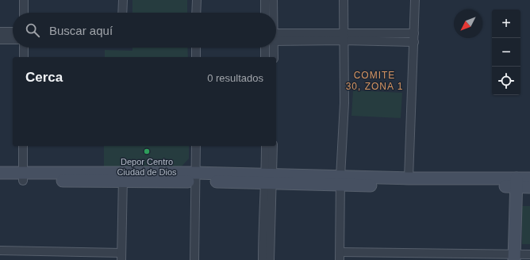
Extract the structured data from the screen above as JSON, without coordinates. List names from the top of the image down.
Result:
{
  "districts": ["COMITE 30, ZONA 1"],
  "places": ["Depor Centro Ciudad de Dios"],
  "north": "bottom left",
  "page": {
    "map_buttons": ["+", "−"],
    "search": "Buscar aquí",
    "heading": ["Cerca", "0 resultados"]
  }
}
